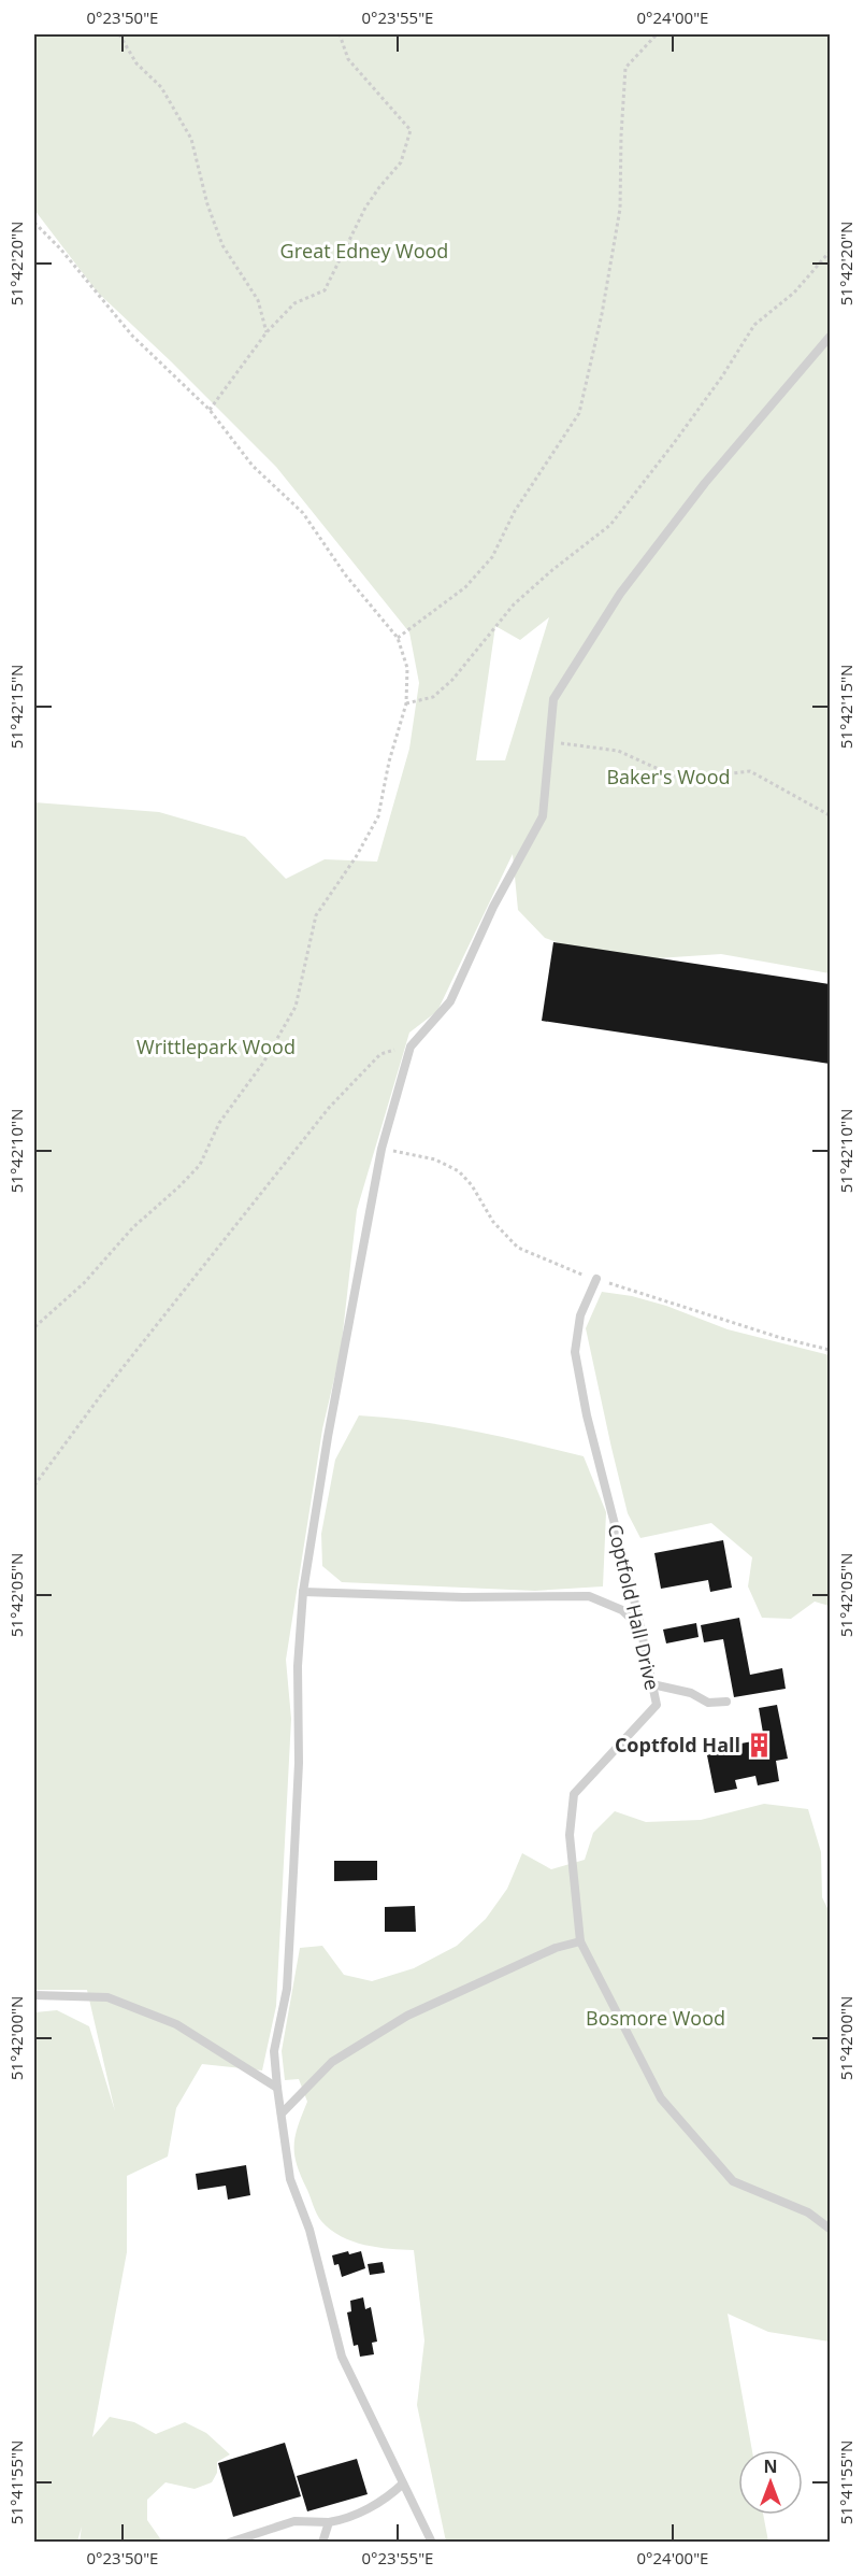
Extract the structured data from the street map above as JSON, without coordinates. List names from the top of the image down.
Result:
{
  "streets": {
    "lane": ["Coptfold Hall Drive"]
  },
  "parks": [
    "Great Edney Wood",
    "Baker's Wood",
    "Writtlepark Wood",
    "Bosmore Wood"
  ],
  "places": {
    "building": ["Coptfold Hall"]
  },
  "north": "top",
  "coordinates": [
    "0°23'50\"E",
    "0°23'55\"E",
    "0°24'00\"E",
    "51°42'20\"N",
    "51°42'15\"N",
    "51°42'10\"N",
    "51°42'05\"N",
    "51°42'00\"N",
    "51°41'55\"N"
  ]
}
